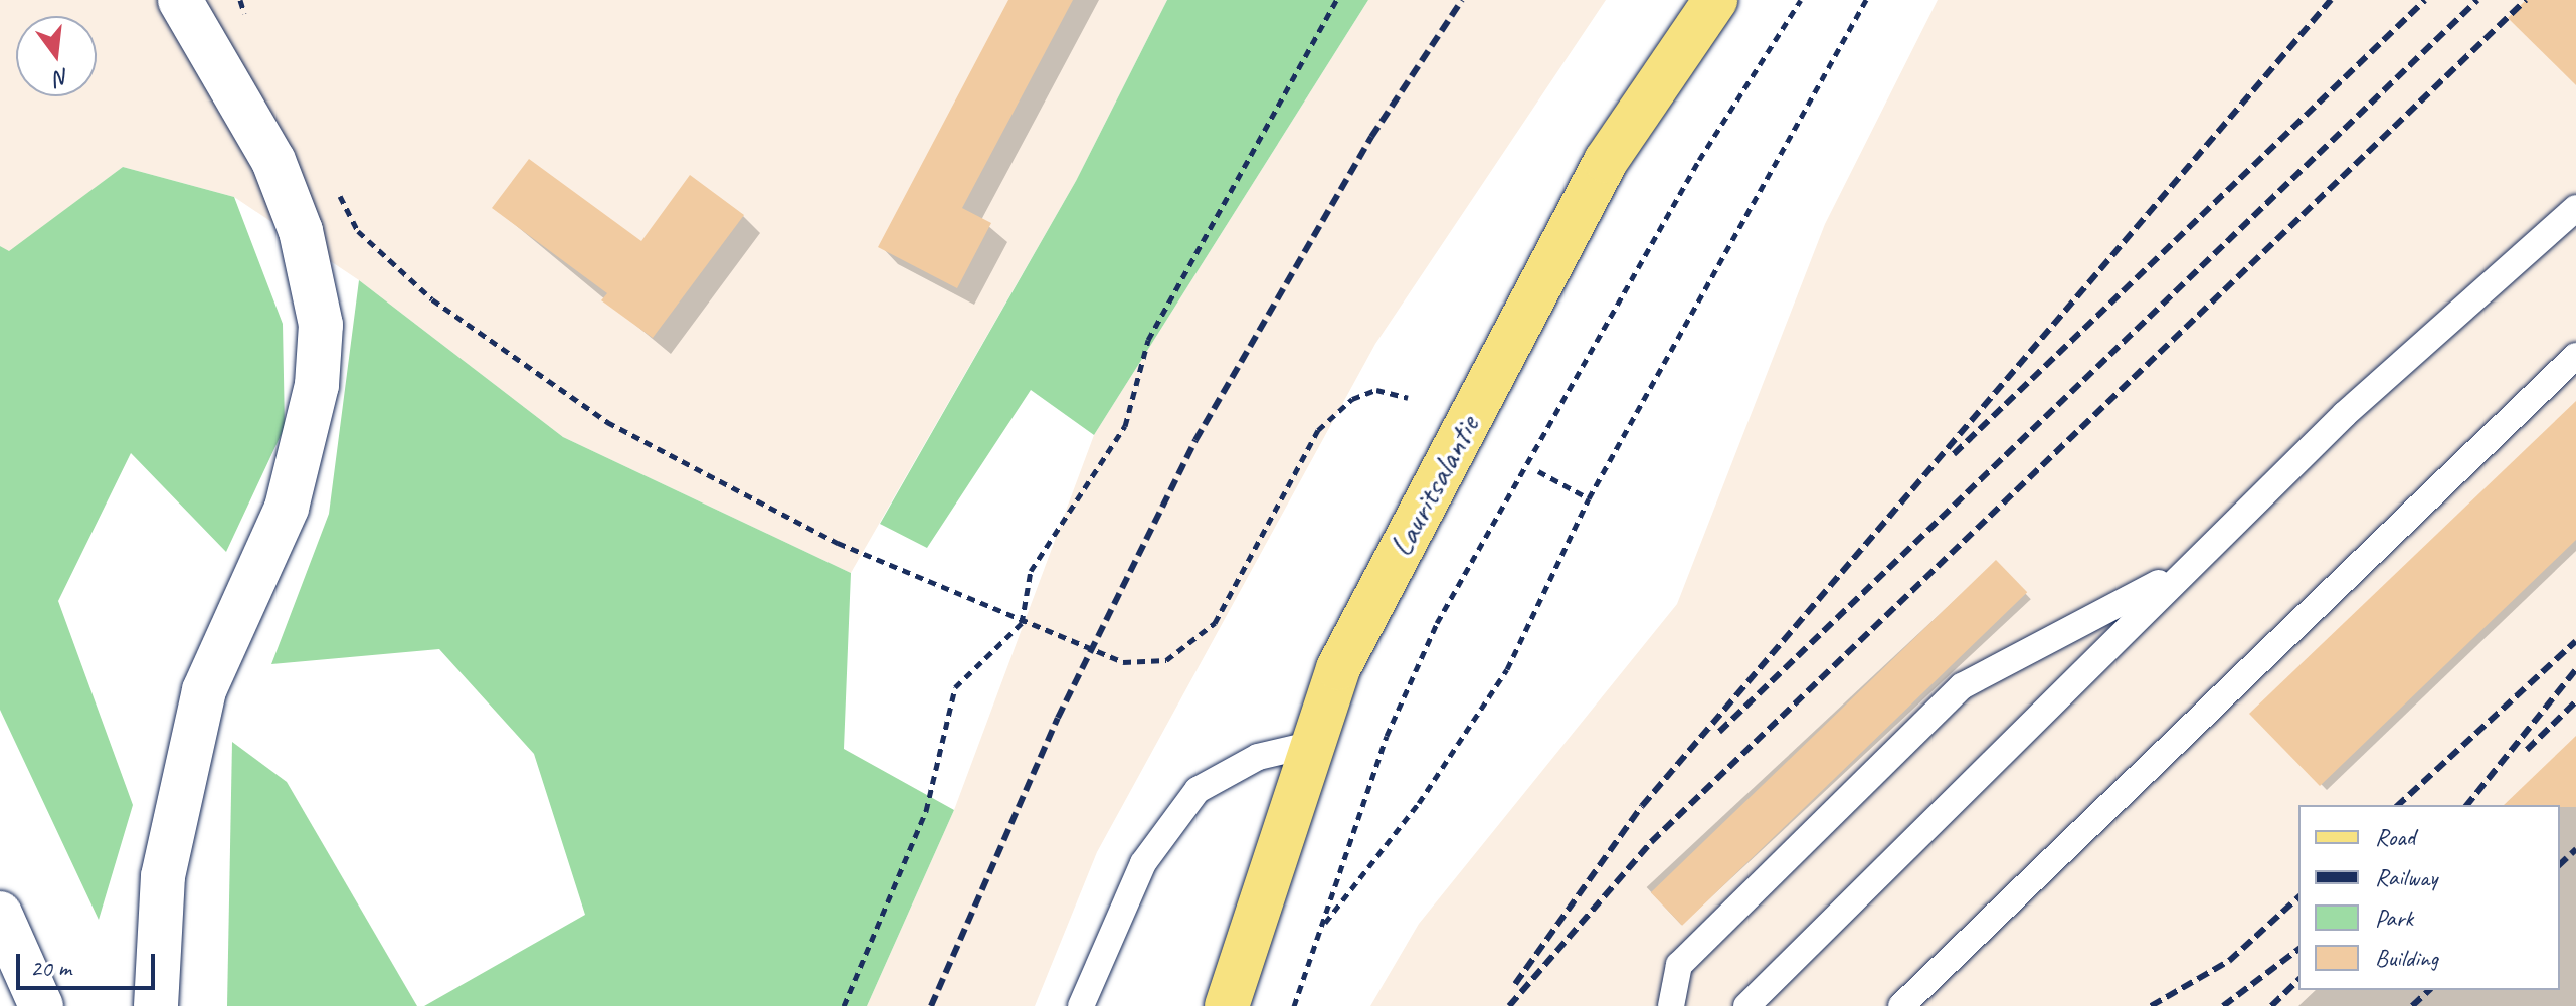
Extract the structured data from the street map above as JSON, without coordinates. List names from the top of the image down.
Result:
{
  "streets": {
    "main road": ["Lauritsalantie"]
  },
  "legend": [
    "Road",
    "Railway",
    "Park",
    "Building"
  ],
  "scale_bar": "20 m",
  "north": "bottom"
}
